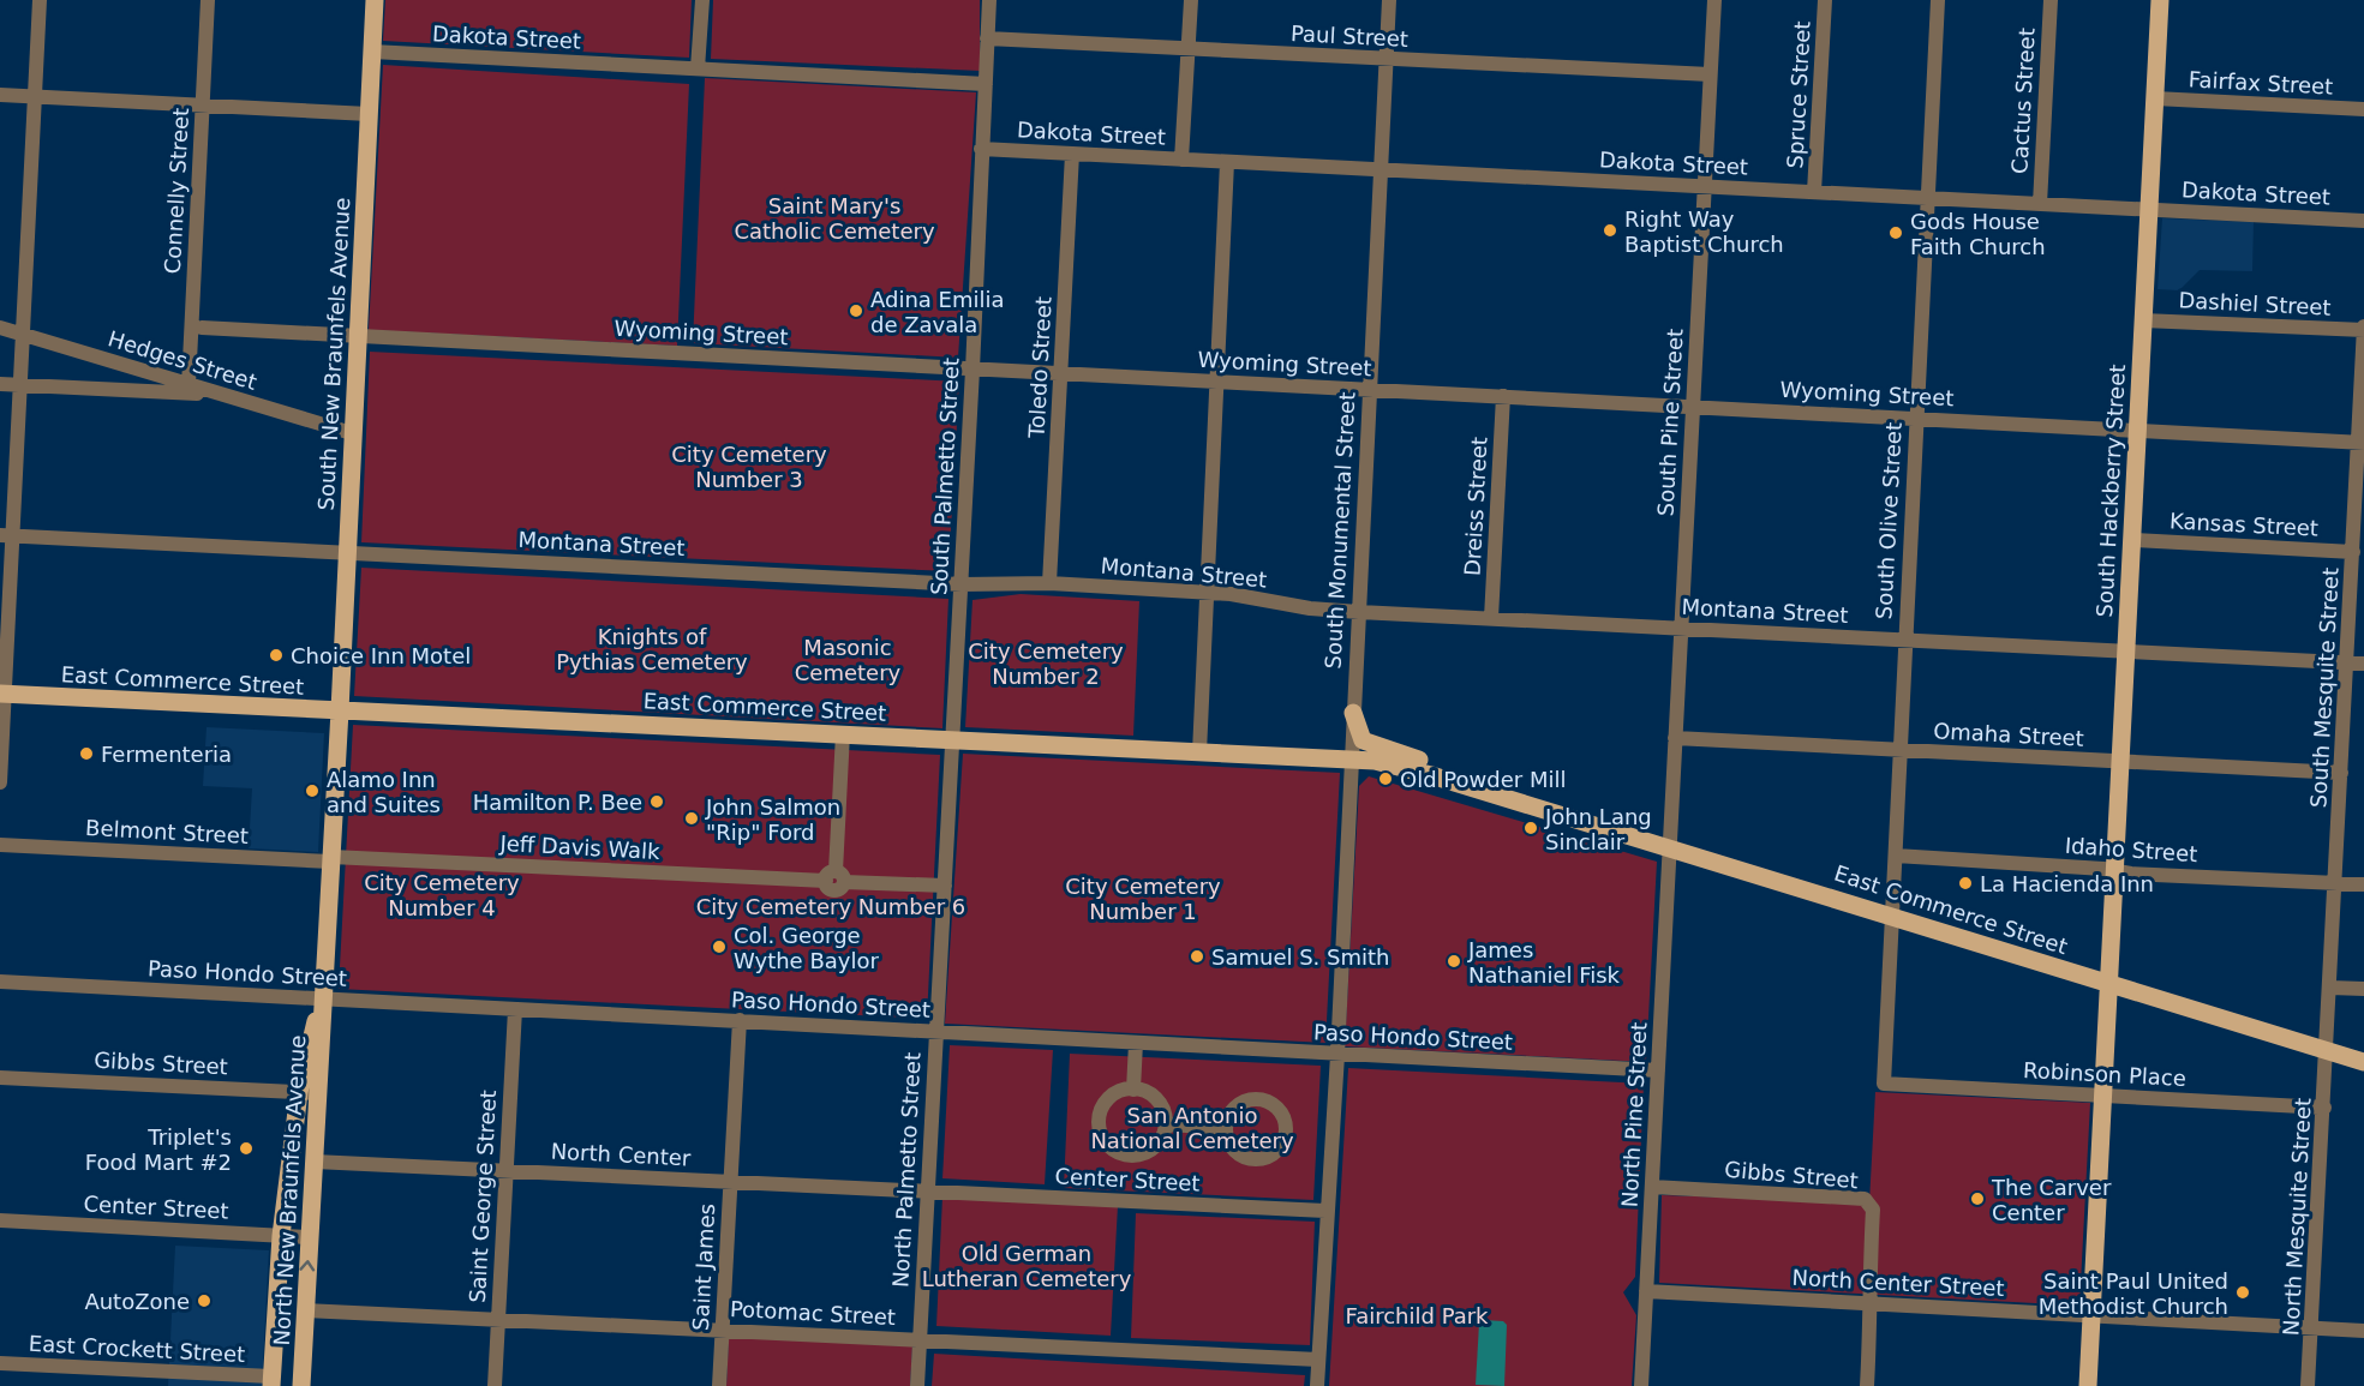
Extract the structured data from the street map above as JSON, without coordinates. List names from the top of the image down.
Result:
{
  "streets": {
    "main road": [
      "South New Braunfels Avenue",
      "South Hackberry Street",
      "East Commerce Street",
      "North New Braunfels Avenue"
    ],
    "street": [
      "Paul Street",
      "Dakota Street",
      "Fairfax Street",
      "Spruce Street",
      "Cactus Street",
      "Connelly Street",
      "Dashiel Street",
      "Wyoming Street",
      "Hedges Street",
      "Toledo Street",
      "South Pine Street",
      "South Palmetto Street",
      "Dreiss Street",
      "South Olive Street",
      "Kansas Street",
      "South Monumental Street",
      "Montana Street",
      "South Mesquite Street",
      "Omaha Street",
      "Belmont Street",
      "Jeff Davis Walk",
      "Idaho Street",
      "Paso Hondo Street",
      "Gibbs Street",
      "Robinson Place",
      "North Pine Street",
      "North Center",
      "North Palmetto Street",
      "Center Street",
      "Saint George Street",
      "North Mesquite Street",
      "Saint James",
      "North Center Street",
      "Potomac Street",
      "East Crockett Street"
    ]
  },
  "crossings": [
    ["Paul Street", "South Pine Street"],
    ["Paul Street", "South Palmetto Street"],
    ["Paul Street", "South Monumental Street"],
    ["Dakota Street", "Spruce Street"],
    ["Dakota Street", "Cactus Street"],
    ["Dakota Street", "South New Braunfels Avenue"],
    ["Dakota Street", "Toledo Street"],
    ["Dakota Street", "South Pine Street"],
    ["Dakota Street", "South Palmetto Street"],
    ["Dakota Street", "South Hackberry Street"],
    ["Dakota Street", "South Olive Street"],
    ["Dakota Street", "South Monumental Street"],
    ["Fairfax Street", "South Hackberry Street"],
    ["Connelly Street", "Hedges Street"],
    ["Dashiel Street", "South Hackberry Street"],
    ["Dashiel Street", "South Mesquite Street"],
    ["Wyoming Street", "South New Braunfels Avenue"],
    ["Wyoming Street", "Toledo Street"],
    ["Wyoming Street", "South Pine Street"],
    ["Wyoming Street", "South Palmetto Street"],
    ["Wyoming Street", "South Hackberry Street"],
    ["Wyoming Street", "Dreiss Street"],
    ["Wyoming Street", "South Olive Street"],
    ["Wyoming Street", "South Monumental Street"],
    ["Wyoming Street", "South Mesquite Street"],
    ["South New Braunfels Avenue", "Hedges Street"],
    ["South New Braunfels Avenue", "Montana Street"],
    ["South New Braunfels Avenue", "East Commerce Street"],
    ["South New Braunfels Avenue", "North New Braunfels Avenue"],
    ["Toledo Street", "Montana Street"],
    ["South Pine Street", "Montana Street"],
    ["South Pine Street", "East Commerce Street"],
    ["South Pine Street", "Omaha Street"],
    ["South Pine Street", "North Pine Street"],
    ["South Palmetto Street", "Montana Street"],
    ["South Palmetto Street", "East Commerce Street"],
    ["South Palmetto Street", "North Palmetto Street"],
    ["South Hackberry Street", "Kansas Street"],
    ["South Hackberry Street", "Montana Street"],
    ["South Hackberry Street", "East Commerce Street"],
    ["South Hackberry Street", "Omaha Street"],
    ["South Hackberry Street", "Idaho Street"],
    ["South Hackberry Street", "Robinson Place"],
    ["South Hackberry Street", "North Center Street"],
    ["Dreiss Street", "Montana Street"],
    ["South Olive Street", "Montana Street"],
    ["South Olive Street", "East Commerce Street"],
    ["South Olive Street", "Omaha Street"],
    ["South Olive Street", "Idaho Street"],
    ["South Olive Street", "Robinson Place"],
    ["Kansas Street", "South Mesquite Street"],
    ["South Monumental Street", "Montana Street"],
    ["South Monumental Street", "East Commerce Street"],
    ["South Monumental Street", "Paso Hondo Street"],
    ["South Monumental Street", "Center Street"],
    ["South Monumental Street", "Potomac Street"],
    ["Montana Street", "South Mesquite Street"],
    ["East Commerce Street", "South Mesquite Street"],
    ["East Commerce Street", "North Pine Street"],
    ["East Commerce Street", "North Palmetto Street"],
    ["East Commerce Street", "North New Braunfels Avenue"],
    ["East Commerce Street", "North Mesquite Street"],
    ["South Mesquite Street", "Omaha Street"],
    ["South Mesquite Street", "Idaho Street"],
    ["South Mesquite Street", "North Mesquite Street"],
    ["Belmont Street", "Jeff Davis Walk"],
    ["Belmont Street", "North New Braunfels Avenue"],
    ["Jeff Davis Walk", "North Palmetto Street"],
    ["Jeff Davis Walk", "North New Braunfels Avenue"],
    ["Paso Hondo Street", "North Pine Street"],
    ["Paso Hondo Street", "North Palmetto Street"],
    ["Paso Hondo Street", "North New Braunfels Avenue"],
    ["Paso Hondo Street", "Saint George Street"],
    ["Paso Hondo Street", "Saint James"],
    ["Gibbs Street", "North Pine Street"],
    ["Gibbs Street", "North New Braunfels Avenue"],
    ["Gibbs Street", "North Center Street"],
    ["Robinson Place", "North Mesquite Street"],
    ["North Pine Street", "North Center Street"],
    ["North Center", "North Palmetto Street"],
    ["North Center", "Center Street"],
    ["North Center", "North New Braunfels Avenue"],
    ["North Center", "Saint George Street"],
    ["North Center", "Saint James"],
    ["North Palmetto Street", "Center Street"],
    ["North Palmetto Street", "Potomac Street"],
    ["Center Street", "North New Braunfels Avenue"],
    ["North New Braunfels Avenue", "Potomac Street"],
    ["North New Braunfels Avenue", "East Crockett Street"],
    ["Saint George Street", "Potomac Street"],
    ["North Mesquite Street", "North Center Street"],
    ["Saint James", "Potomac Street"]
  ],
  "parks": [
    "Saint Mary's Catholic Cemetery",
    "City Cemetery Number 3",
    "Knights of Pythias Cemetery",
    "Masonic Cemetery",
    "City Cemetery Number 2",
    "City Cemetery Number 4",
    "City Cemetery Number 1",
    "City Cemetery Number 6",
    "San Antonio National Cemetery",
    "Old German Lutheran Cemetery",
    "Fairchild Park"
  ],
  "places": [
    "Right Way Baptist Church",
    "Gods House Faith Church",
    "Adina Emilia de Zavala",
    "Choice Inn Motel",
    "Fermenteria",
    "Old Powder Mill",
    "Alamo Inn and Suites",
    "Hamilton P. Bee",
    "John Salmon \"Rip\" Ford",
    "John Lang Sinclair",
    "La Hacienda Inn",
    "Col. George Wythe Baylor",
    "Samuel S. Smith",
    "James Nathaniel Fisk",
    "Triplet's Food Mart #2",
    "The Carver Center",
    "Saint Paul United Methodist Church",
    "AutoZone"
  ]
}
